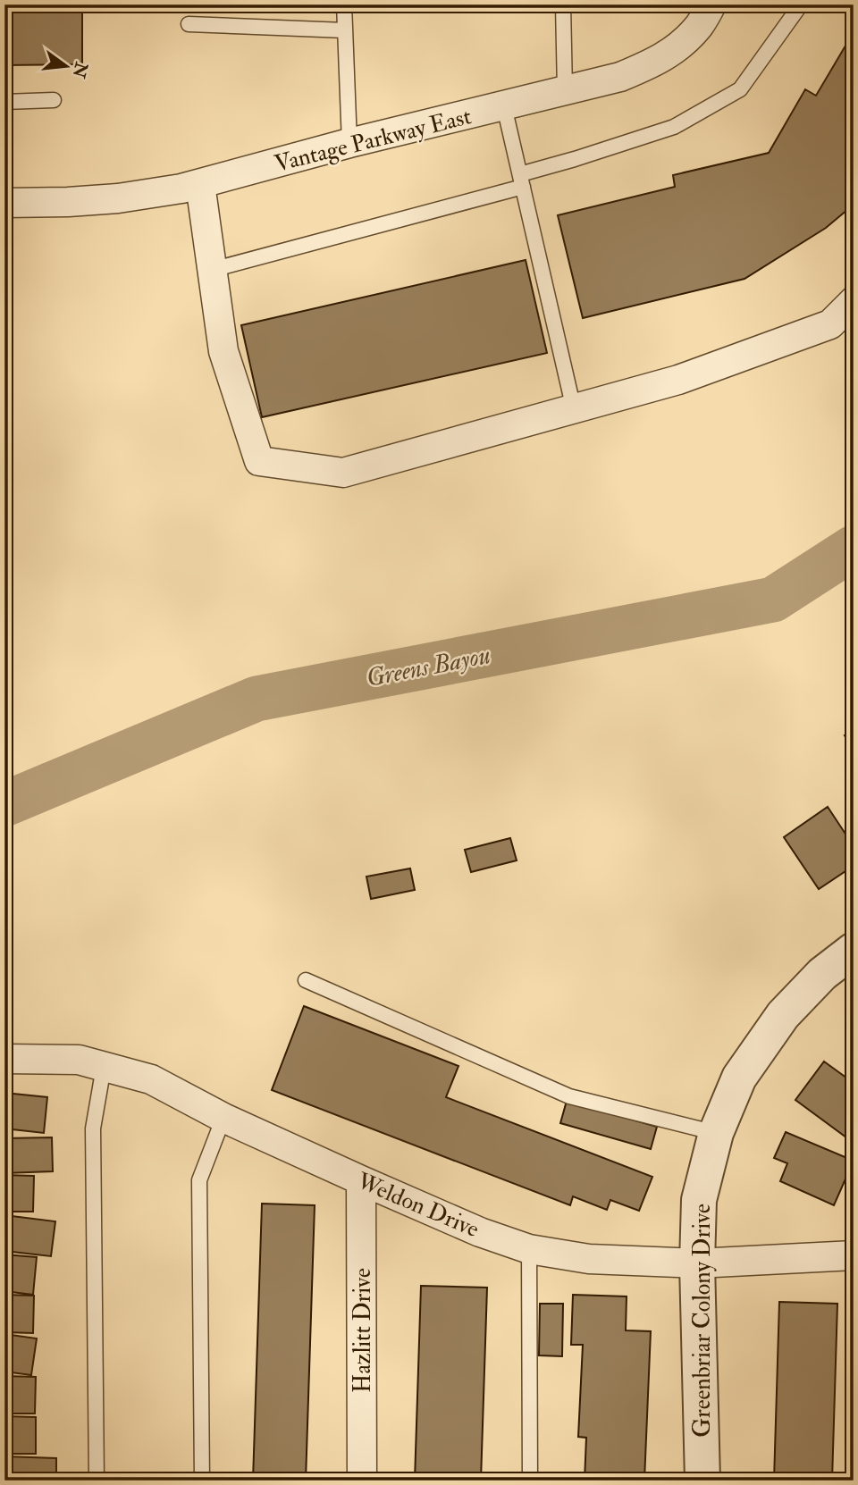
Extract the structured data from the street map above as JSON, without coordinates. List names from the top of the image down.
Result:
{
  "streets": {
    "street": [
      "Vantage Parkway East",
      "Weldon Drive",
      "Greenbriar Colony Drive",
      "Hazlitt Drive"
    ]
  },
  "crossings": [
    ["Weldon Drive", "Greenbriar Colony Drive"],
    ["Weldon Drive", "Hazlitt Drive"]
  ],
  "water": ["Greens Bayou"],
  "north": "right"
}
